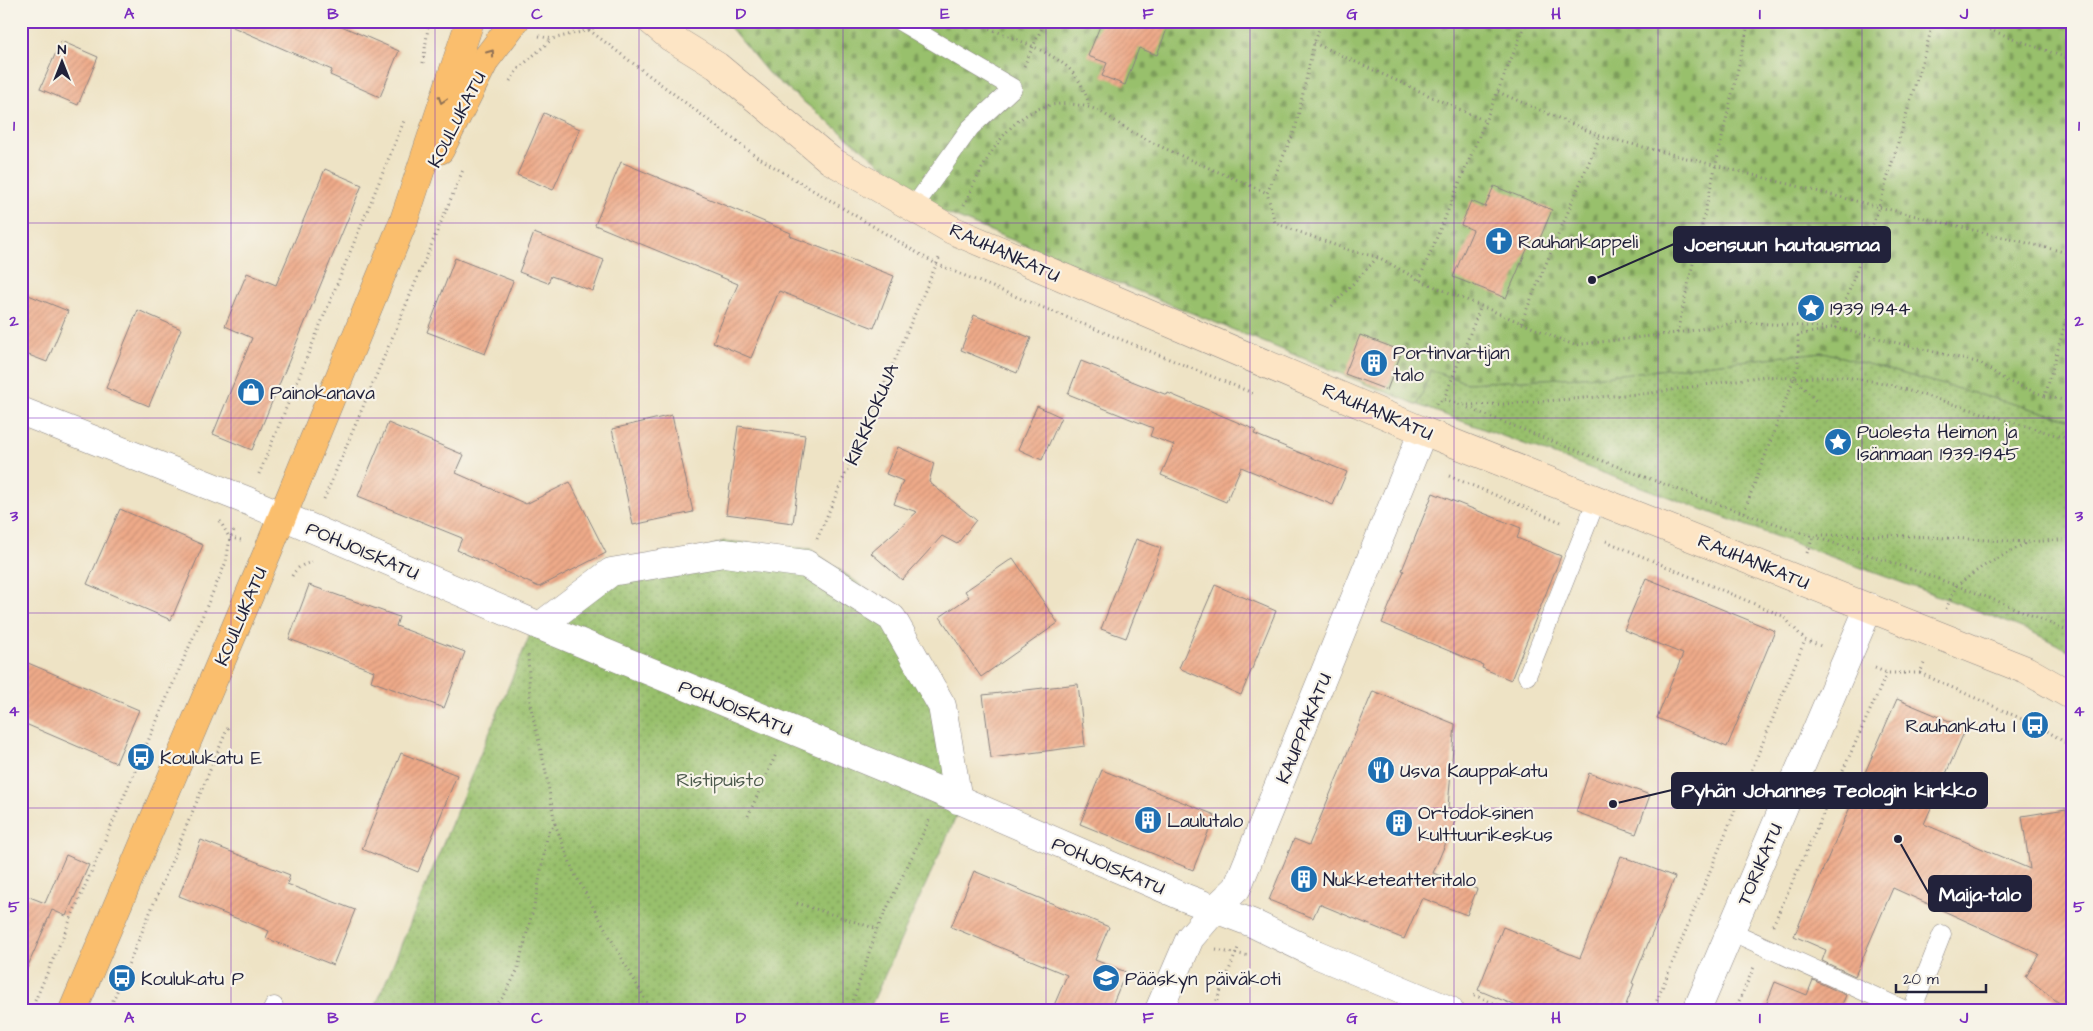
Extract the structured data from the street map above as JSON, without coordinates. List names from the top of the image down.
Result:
{
  "streets": {
    "main road": ["KOULUKATU"],
    "street": [
      "RAUHANKATU",
      "POHJOISKATU",
      "KAUPPAKATU",
      "TORIKATU"
    ],
    "path": ["KIRKKOKUJA"]
  },
  "crossings": [
    ["KOULUKATU", "POHJOISKATU"],
    ["RAUHANKATU", "KIRKKOKUJA"],
    ["RAUHANKATU", "KAUPPAKATU"],
    ["RAUHANKATU", "TORIKATU"],
    ["POHJOISKATU", "KAUPPAKATU"]
  ],
  "parks": ["Ristipuisto"],
  "places": {
    "church": ["Rauhankappeli"],
    "other": ["Joensuun hautausmaa", "Pyhän Johannes Teologin kirkko", "Maija-talo"],
    "place": ["1939 1944", "Puolesta Heimon ja Isänmaan 1939-1945"],
    "building": [
      "Portinvartijan talo",
      "Laulutalo",
      "Ortodoksinen kulttuurikeskus",
      "Nukketeatteritalo"
    ],
    "shop": ["Painokanava"],
    "bus stop": ["Rauhankatu I", "Koulukatu E", "Koulukatu P"],
    "restaurant": ["Usva Kauppakatu"],
    "school or university": ["Pääskyn päiväkoti"]
  },
  "scale_bar": "20 m",
  "north": "top",
  "grid": {
    "columns": [
      "A",
      "B",
      "C",
      "D",
      "E",
      "F",
      "G",
      "H",
      "I",
      "J"
    ],
    "rows": [
      "1",
      "2",
      "3",
      "4",
      "5"
    ]
  }
}
